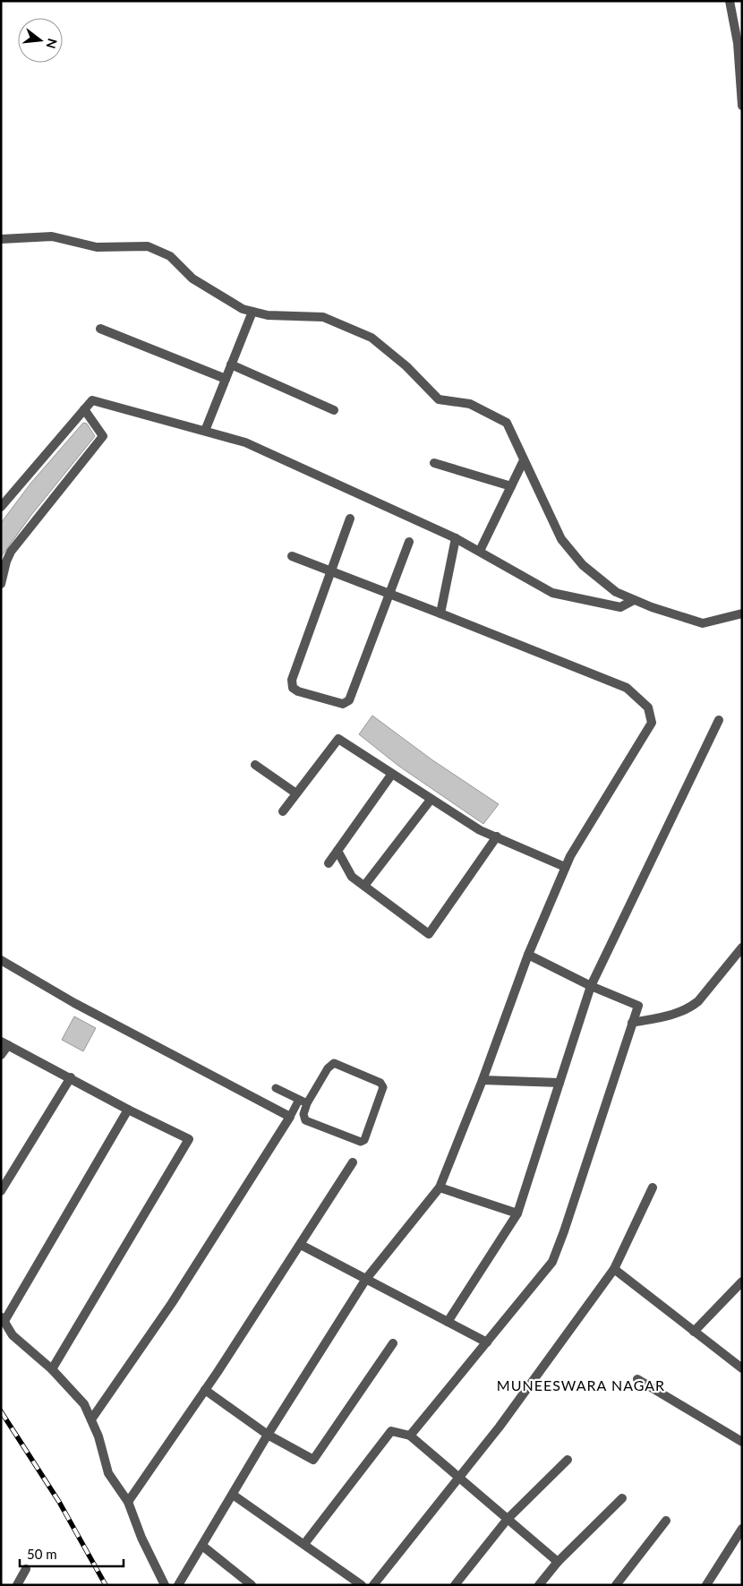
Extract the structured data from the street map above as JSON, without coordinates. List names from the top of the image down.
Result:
{
  "districts": ["MUNEESWARA NAGAR"],
  "scale_bar": "50 m",
  "north": "right"
}
